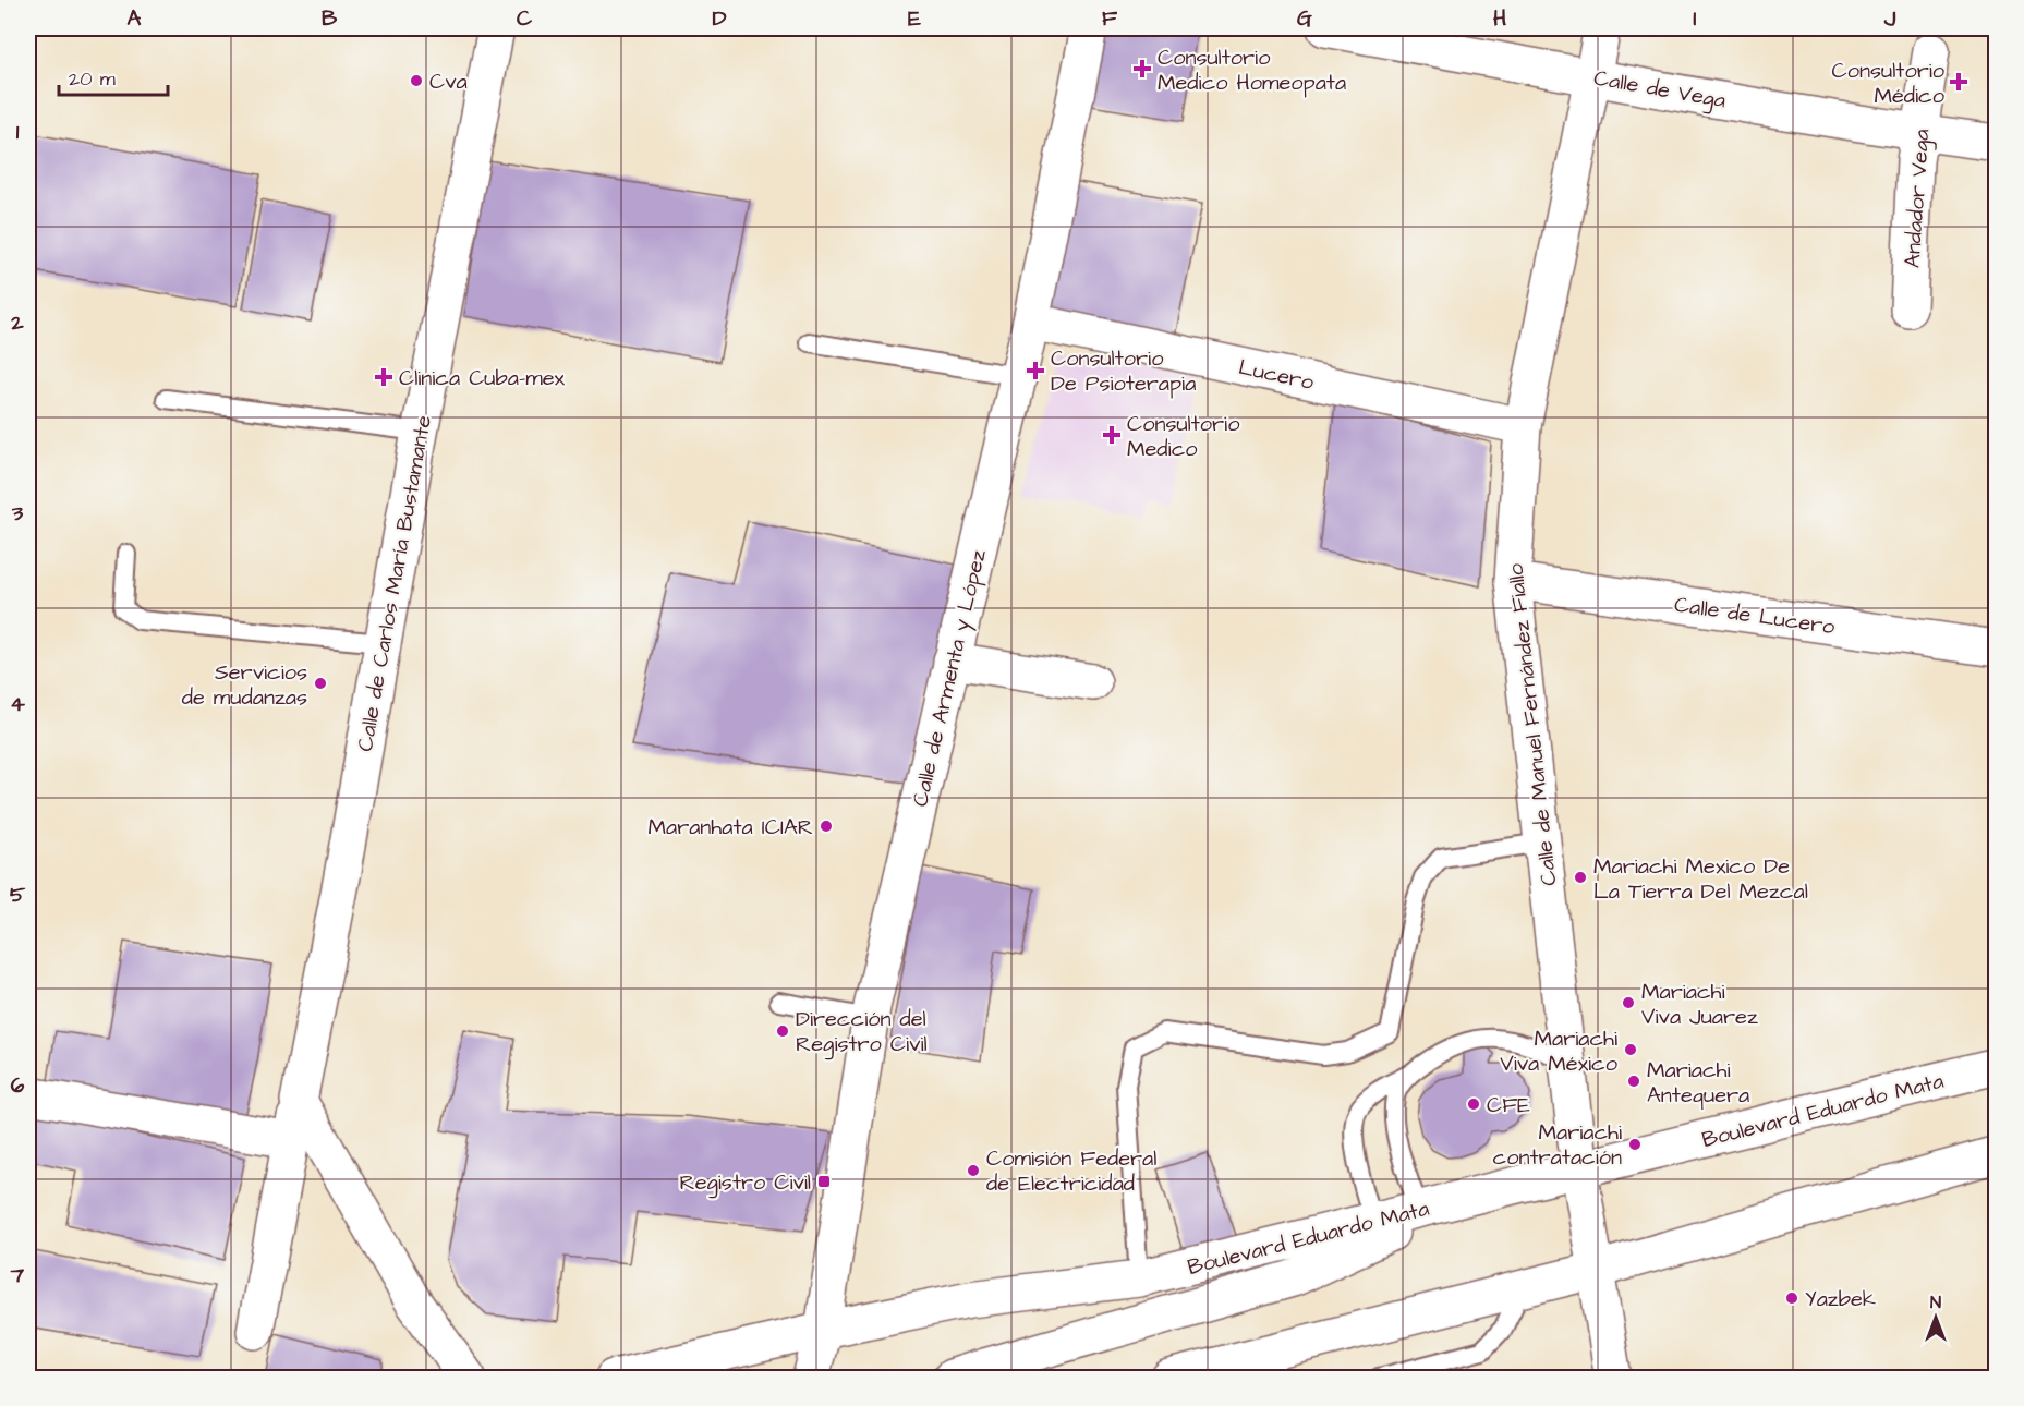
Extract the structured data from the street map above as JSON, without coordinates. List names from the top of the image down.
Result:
{
  "streets": {
    "street": [
      "Calle de Vega",
      "Andador Vega",
      "Lucero",
      "Calle de Carlos María Bustamante",
      "Calle de Lucero",
      "Calle de Armenta y López",
      "Calle de Manuel Fernández Fiallo",
      "Boulevard Eduardo Mata"
    ]
  },
  "crossings": [
    ["Calle de Vega", "Andador Vega"],
    ["Calle de Vega", "Calle de Manuel Fernández Fiallo"],
    ["Lucero", "Calle de Armenta y López"],
    ["Lucero", "Calle de Manuel Fernández Fiallo"],
    ["Calle de Lucero", "Calle de Manuel Fernández Fiallo"],
    ["Calle de Armenta y López", "Boulevard Eduardo Mata"],
    ["Calle de Manuel Fernández Fiallo", "Boulevard Eduardo Mata"]
  ],
  "places": {
    "health": [
      "Consultorio Medico Homeopata",
      "Consultorio Médico",
      "Consultorio De Psioterapia",
      "Clinica Cuba-mex",
      "Consultorio Medico"
    ],
    "other": [
      "Cva",
      "Servicios de mudanzas",
      "Maranhata ICIAR",
      "Mariachi Mexico De La Tierra Del Mezcal",
      "Mariachi Viva Juarez",
      "Dirección del Registro Civil",
      "Mariachi Viva México",
      "Mariachi Antequera",
      "CFE",
      "Mariachi contratación",
      "Comisión Federal de Electricidad",
      "Yazbek"
    ],
    "transit": ["Registro Civil"]
  },
  "scale_bar": "20 m",
  "north": "top",
  "grid": {
    "columns": [
      "A",
      "B",
      "C",
      "D",
      "E",
      "F",
      "G",
      "H",
      "I",
      "J"
    ],
    "rows": [
      "1",
      "2",
      "3",
      "4",
      "5",
      "6",
      "7"
    ]
  }
}
